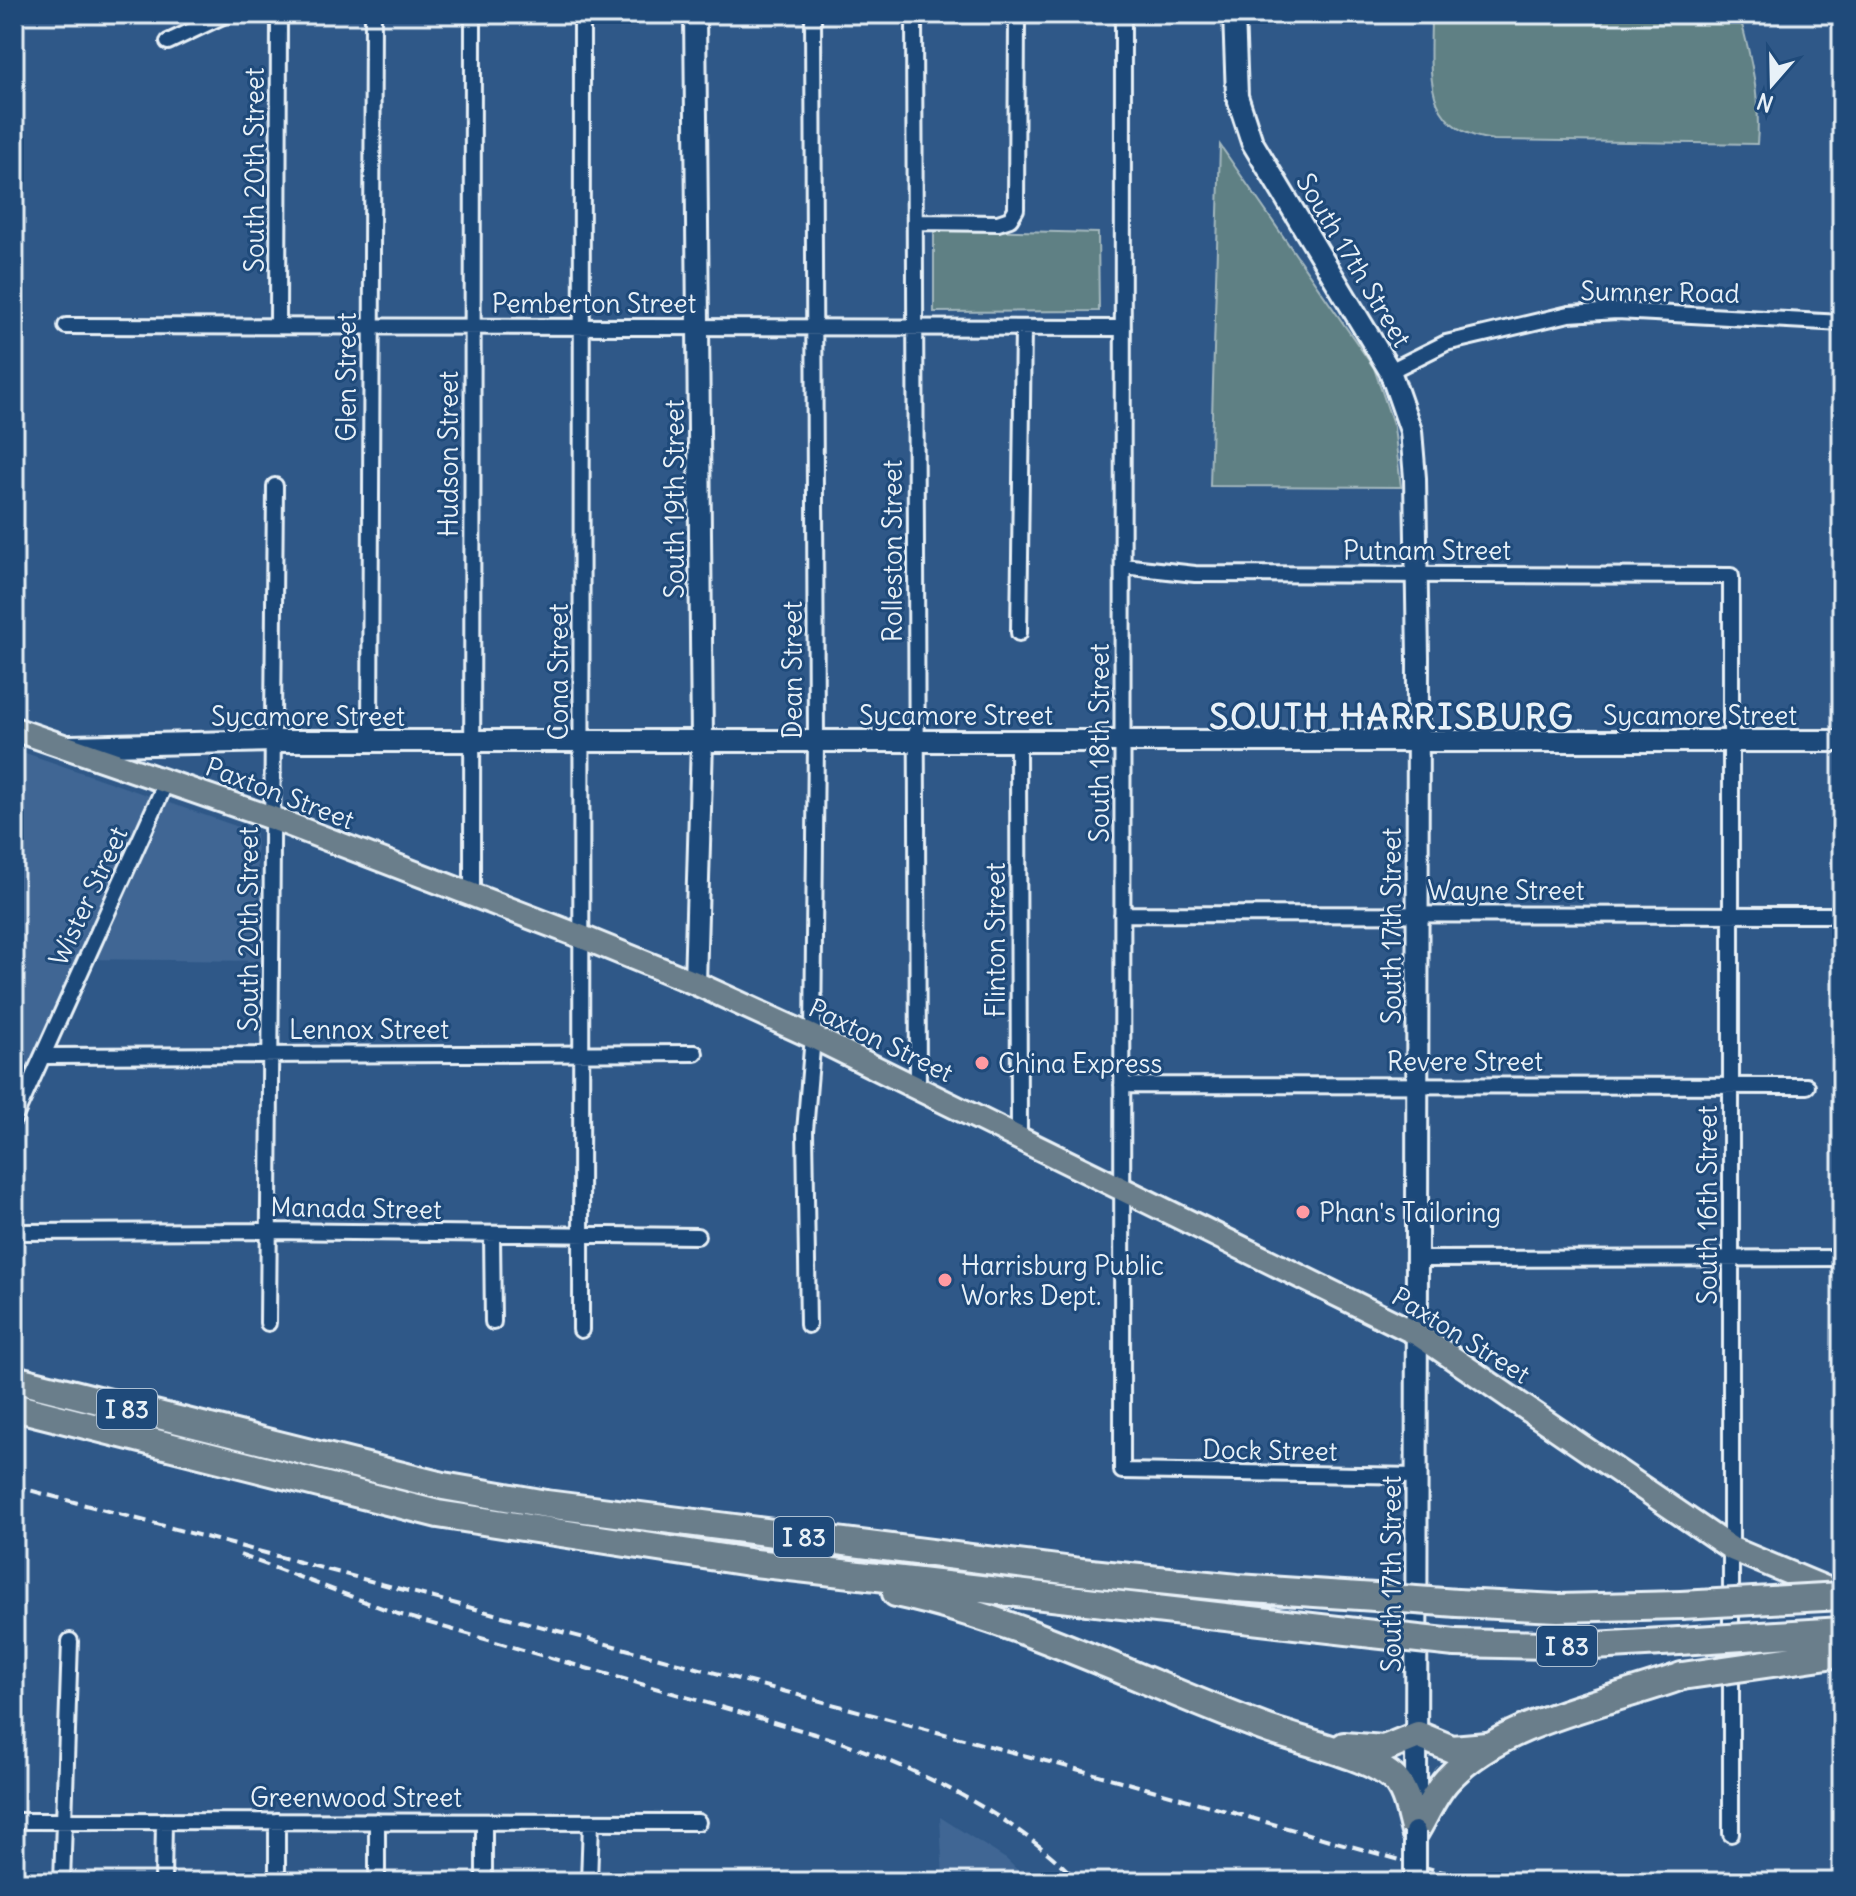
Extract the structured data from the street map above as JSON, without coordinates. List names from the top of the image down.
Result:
{
  "streets": {
    "highway": ["I 83"],
    "main road": [
      "South 17th Street",
      "South 19th Street",
      "Sycamore Street",
      "Paxton Street"
    ],
    "street": [
      "South 20th Street",
      "Sumner Road",
      "Pemberton Street",
      "Glen Street",
      "Hudson Street",
      "Putnam Street",
      "Rolleston Street",
      "Dean Street",
      "Cona Street",
      "South 18th Street",
      "Wayne Street",
      "Wister Street",
      "Flinton Street",
      "Lennox Street",
      "Revere Street",
      "South 16th Street",
      "Manada Street",
      "Dock Street",
      "Greenwood Street"
    ]
  },
  "crossings": [
    ["South 20th Street", "Pemberton Street"],
    ["South 20th Street", "Sycamore Street"],
    ["South 20th Street", "Paxton Street"],
    ["South 20th Street", "Lennox Street"],
    ["South 20th Street", "Manada Street"],
    ["South 17th Street", "Sumner Road"],
    ["South 17th Street", "Putnam Street"],
    ["South 17th Street", "Sycamore Street"],
    ["South 17th Street", "Paxton Street"],
    ["South 17th Street", "Wayne Street"],
    ["South 17th Street", "Revere Street"],
    ["South 17th Street", "Dock Street"],
    ["Pemberton Street", "Glen Street"],
    ["Pemberton Street", "Hudson Street"],
    ["Pemberton Street", "South 19th Street"],
    ["Pemberton Street", "Rolleston Street"],
    ["Pemberton Street", "Dean Street"],
    ["Pemberton Street", "Cona Street"],
    ["Pemberton Street", "South 18th Street"],
    ["Glen Street", "Sycamore Street"],
    ["Hudson Street", "Sycamore Street"],
    ["Hudson Street", "Paxton Street"],
    ["South 19th Street", "Sycamore Street"],
    ["South 19th Street", "Paxton Street"],
    ["Putnam Street", "South 18th Street"],
    ["Putnam Street", "South 16th Street"],
    ["Rolleston Street", "Sycamore Street"],
    ["Rolleston Street", "Paxton Street"],
    ["Dean Street", "Sycamore Street"],
    ["Dean Street", "Paxton Street"],
    ["Cona Street", "Sycamore Street"],
    ["Cona Street", "Paxton Street"],
    ["Cona Street", "Lennox Street"],
    ["Cona Street", "Manada Street"],
    ["Sycamore Street", "South 18th Street"],
    ["Sycamore Street", "Paxton Street"],
    ["Sycamore Street", "Flinton Street"],
    ["Sycamore Street", "South 16th Street"],
    ["South 18th Street", "Paxton Street"],
    ["South 18th Street", "Wayne Street"],
    ["South 18th Street", "Revere Street"],
    ["South 18th Street", "Dock Street"],
    ["Paxton Street", "Wister Street"],
    ["Paxton Street", "Flinton Street"],
    ["Paxton Street", "South 16th Street"],
    ["Paxton Street", "I 83"],
    ["Wayne Street", "South 16th Street"],
    ["Wister Street", "Lennox Street"],
    ["Revere Street", "South 16th Street"]
  ],
  "districts": ["SOUTH HARRISBURG"],
  "places": ["China Express", "Phan's Tailoring", "Harrisburg Public Works Dept."],
  "north": "bottom"
}
